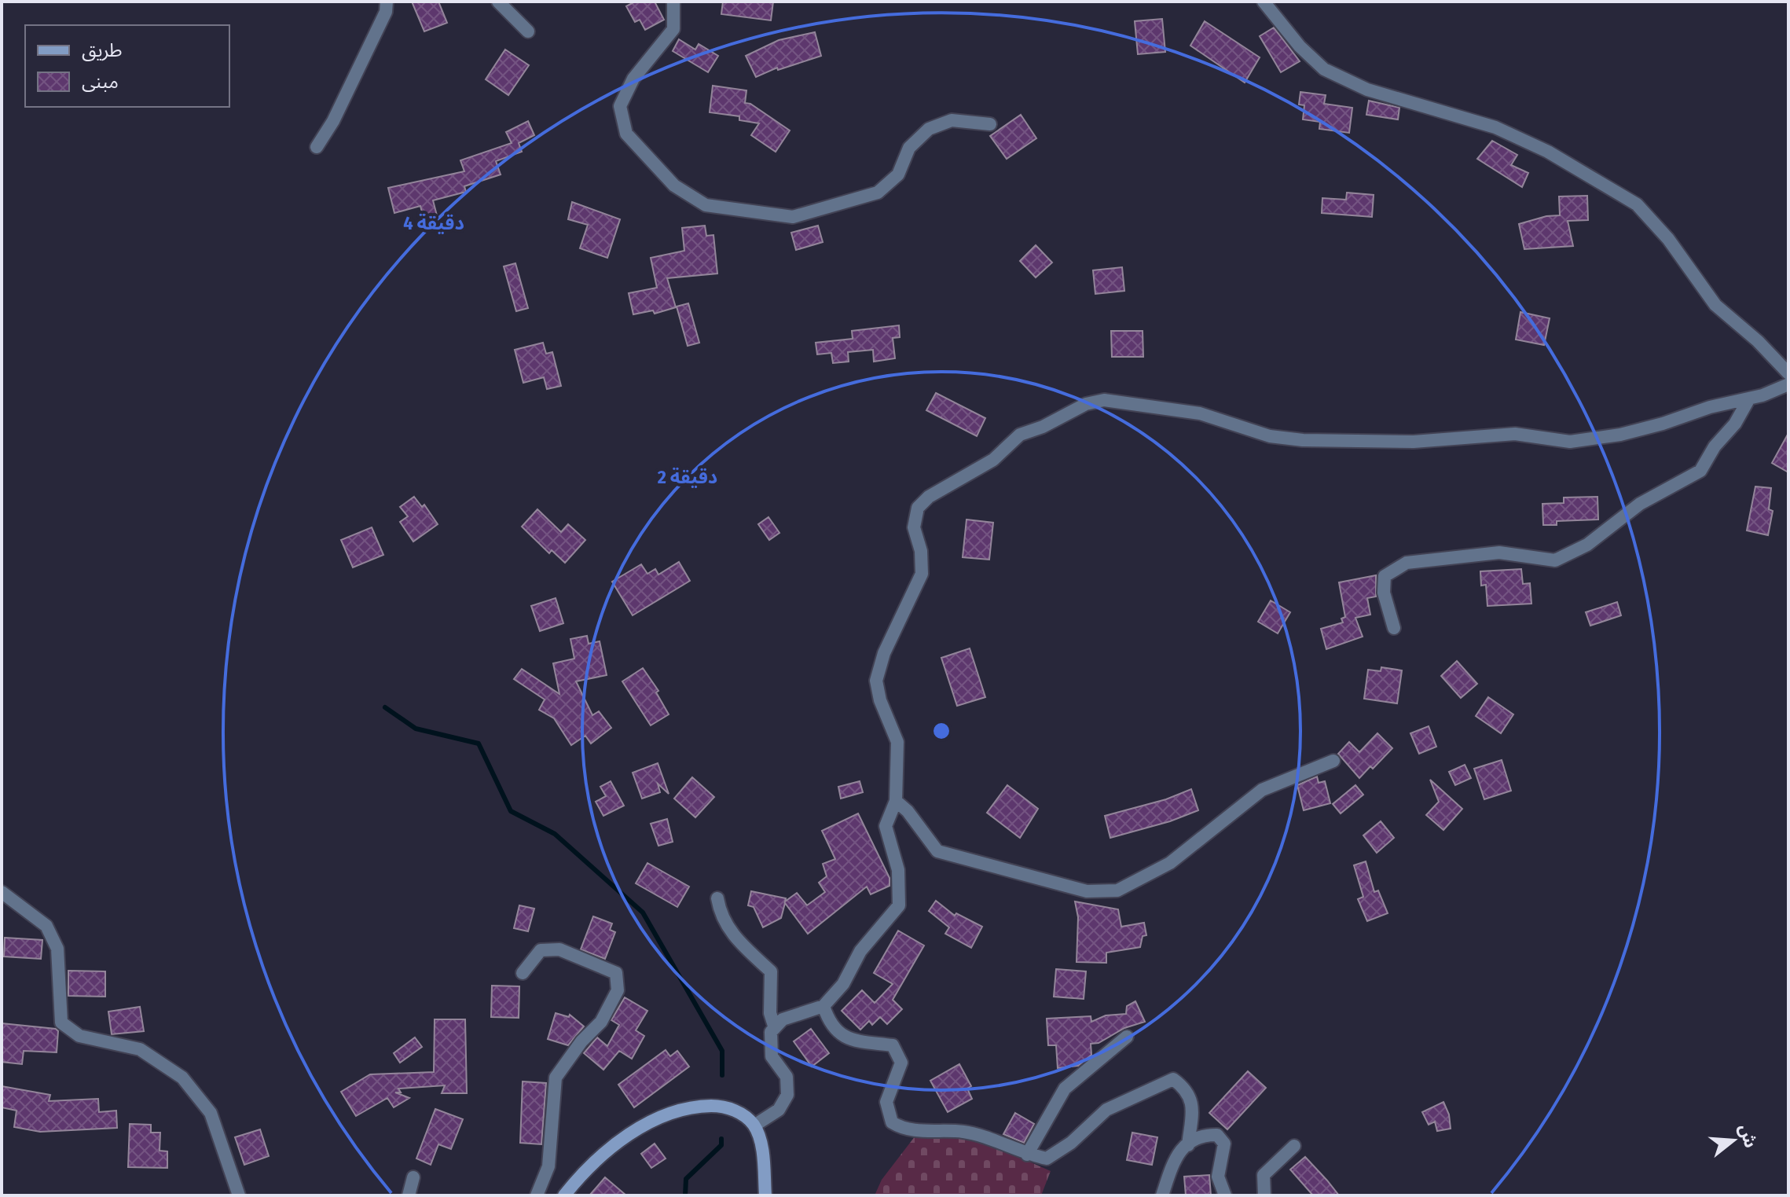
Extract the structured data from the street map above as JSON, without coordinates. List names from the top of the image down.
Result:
{
  "legend": ["طريق", "مبنى"],
  "north": "right",
  "rings": ["4 دقيقة", "2 دقيقة"]
}
